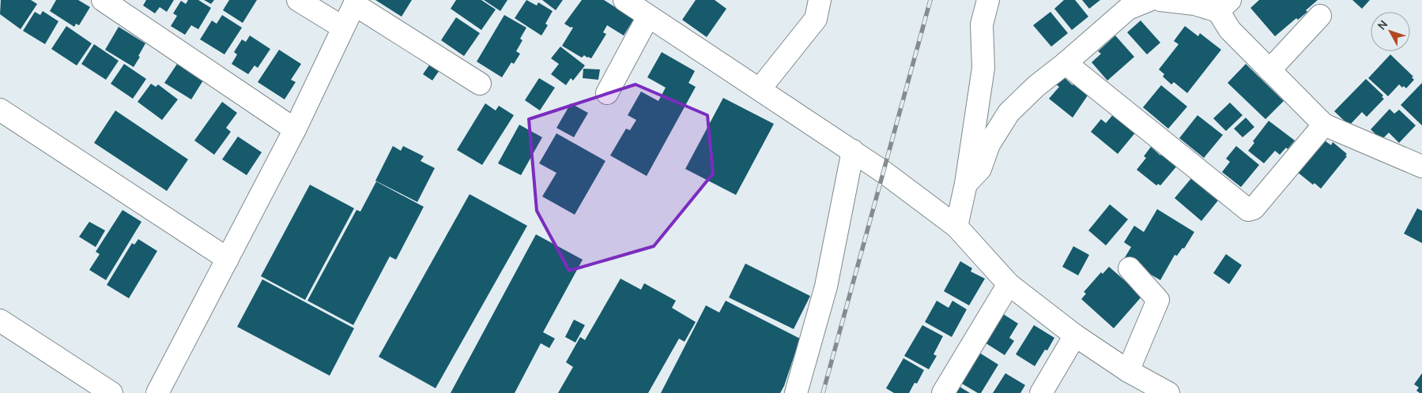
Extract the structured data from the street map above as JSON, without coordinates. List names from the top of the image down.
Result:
{
  "north": "top left"
}
